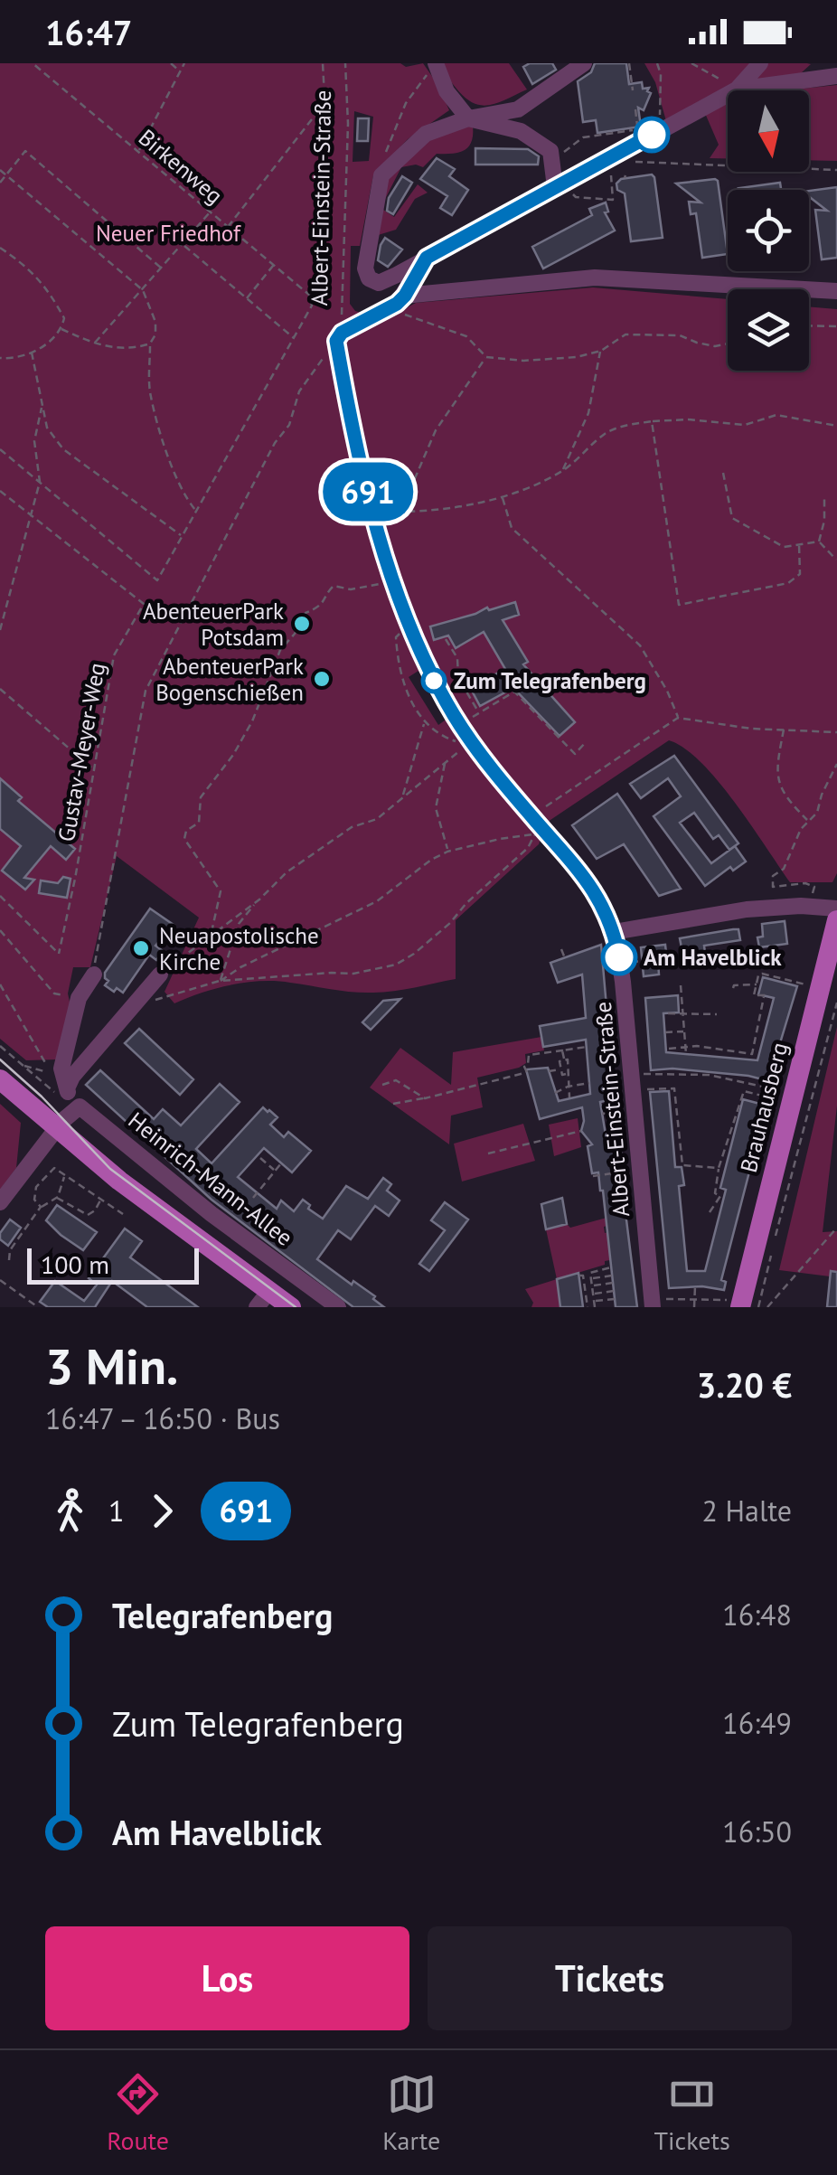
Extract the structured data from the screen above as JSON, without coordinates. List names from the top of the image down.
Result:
{
  "streets": {
    "main road": ["Brauhausberg"],
    "street": ["Albert-Einstein-Straße", "Heinrich-Mann-Allee"],
    "path": ["Birkenweg", "Gustav-Meyer-Weg"]
  },
  "parks": ["Neuer Friedhof"],
  "places": [
    "AbenteuerPark Potsdam",
    "AbenteuerPark Bogenschießen",
    "Zum Telegrafenberg",
    "Neuapostolische Kirche",
    "Am Havelblick"
  ],
  "lines": ["bus line 691"],
  "scale_bar": "100 m",
  "north": "bottom",
  "page": {
    "status": "16:47",
    "on_map": "691",
    "scale": "100 m",
    "heading": ["3 Min.", "16:47 – 16:50 · Bus", "3.20 €"],
    "legs": ["1", "691", "2 Halte"],
    "list": [
      {
        "name": "Telegrafenberg",
        "value": "16:48"
      },
      {
        "name": "Zum Telegrafenberg",
        "value": "16:49"
      },
      {
        "name": "Am Havelblick",
        "value": "16:50"
      }
    ],
    "buttons": ["Los", "Tickets"],
    "tabs": ["Route", "Karte", "Tickets"]
  }
}
